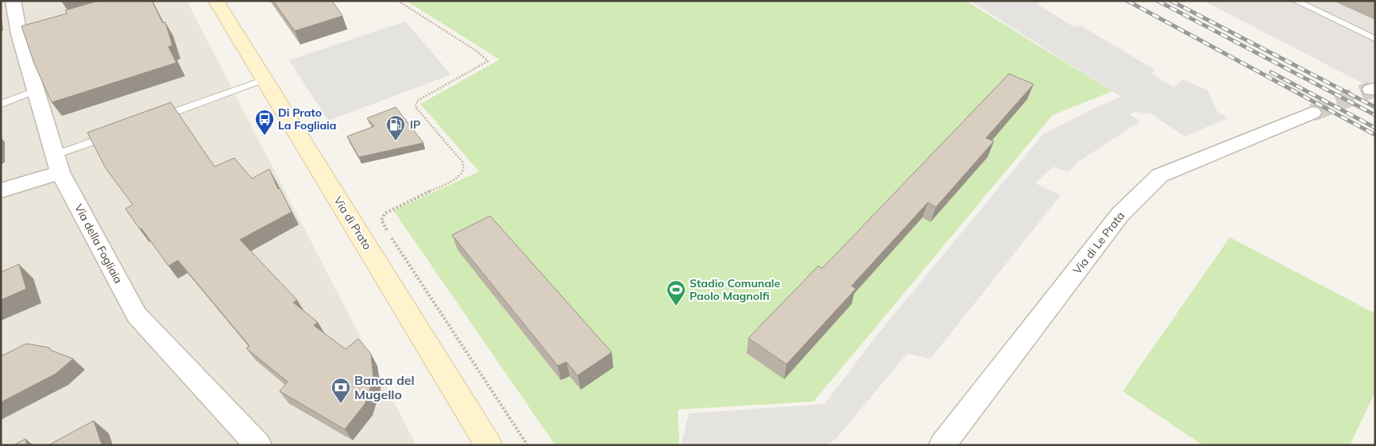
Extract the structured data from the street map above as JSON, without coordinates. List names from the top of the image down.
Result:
{
  "streets": {
    "main road": ["Via di Prato"],
    "street": ["Via di Le Prata", "Via della Fogliaia"]
  },
  "places": {
    "bus stop": ["Di Prato La Fogliaia"],
    "fuel station": ["IP"],
    "sports": ["Stadio Comunale Paolo Magnolfi"],
    "bank": ["Banca del Mugello"]
  }
}
